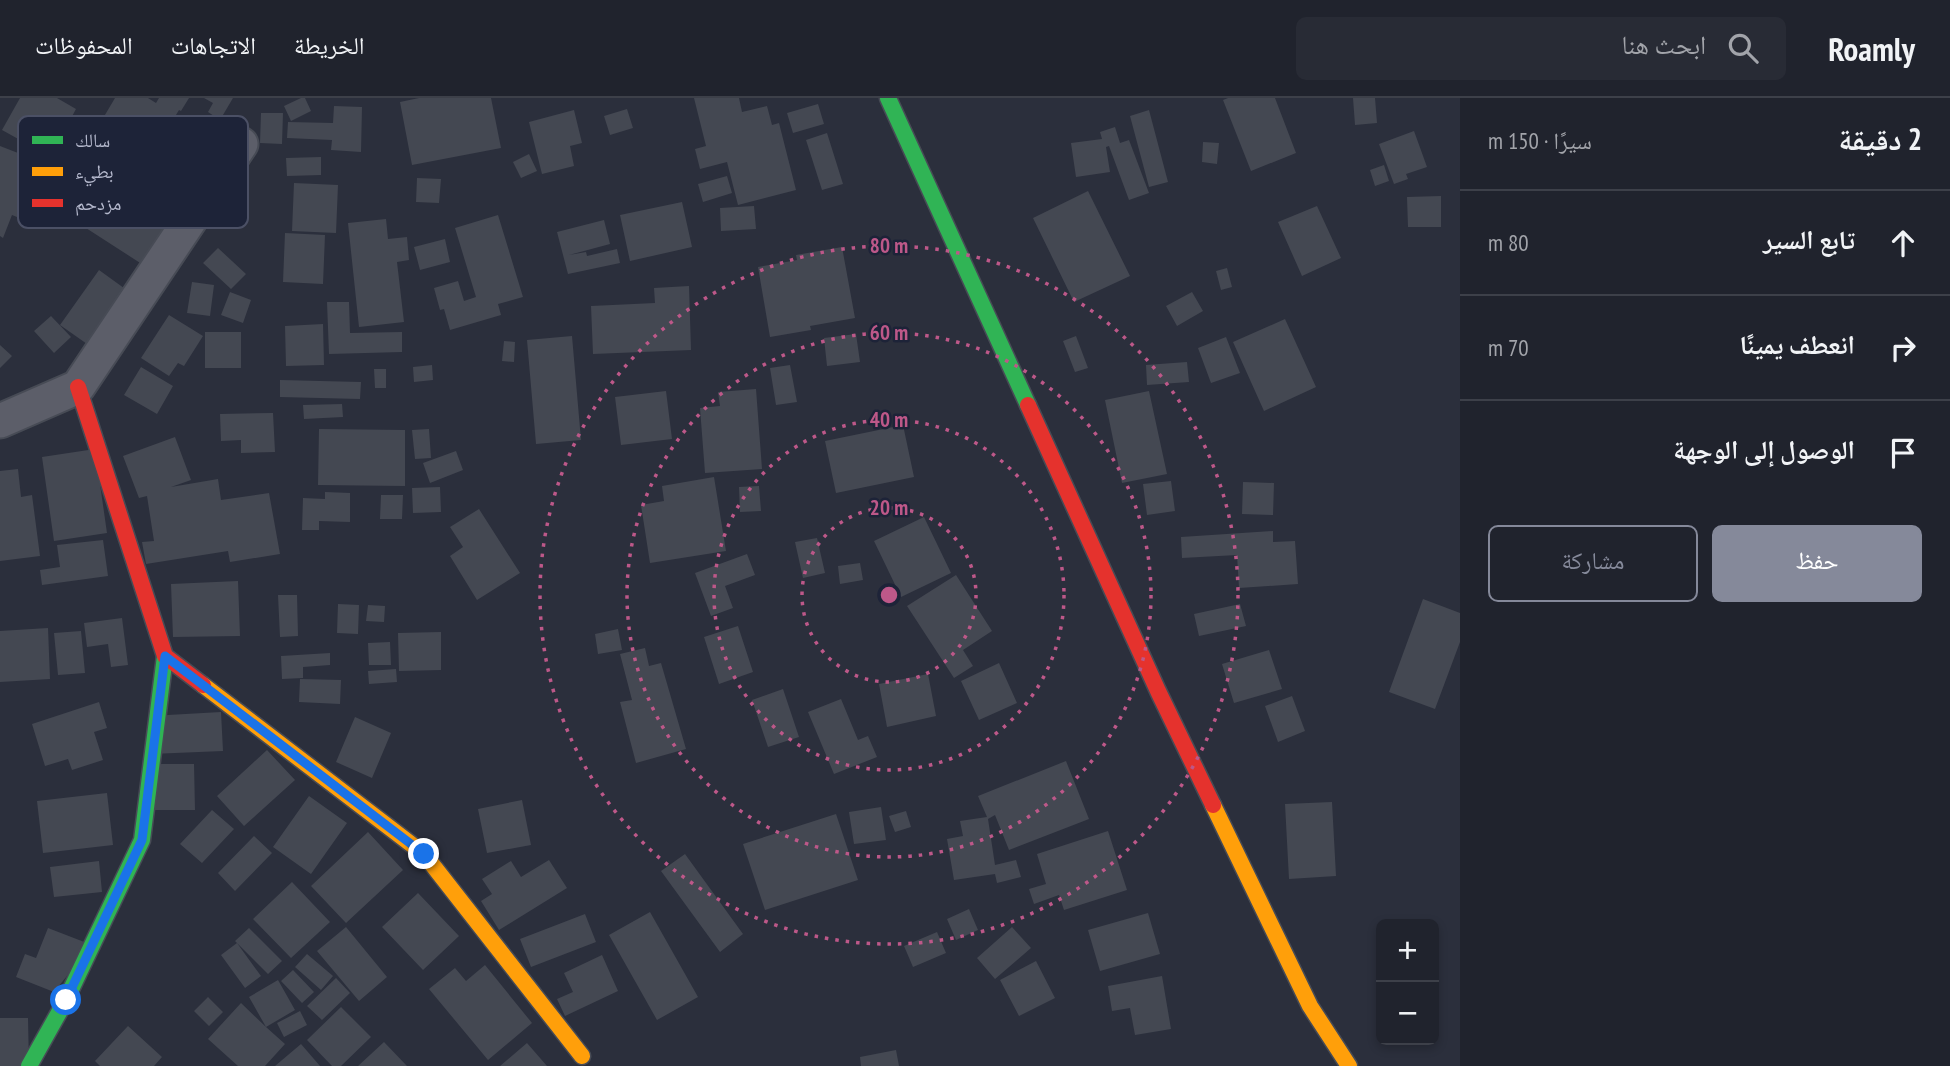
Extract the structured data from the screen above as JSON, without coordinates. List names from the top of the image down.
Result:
{
  "legend": ["سالك", "بطيء", "مزدحم"],
  "page": {
    "header": "Roamly",
    "search": "ابحث هنا",
    "nav": ["الخريطة", "الاتجاهات", "المحفوظات"],
    "heading": ["2 دقيقة", "سيرًا · 150 m"],
    "list": [
      ["تابع السير", "80 m"],
      ["انعطف يمينًا", "70 m"],
      "الوصول إلى الوجهة"
    ],
    "buttons": ["حفظ", "مشاركة"],
    "map_buttons": ["+", "−"]
  },
  "rings": [
    "80 m",
    "60 m",
    "40 m",
    "20 m"
  ]
}
